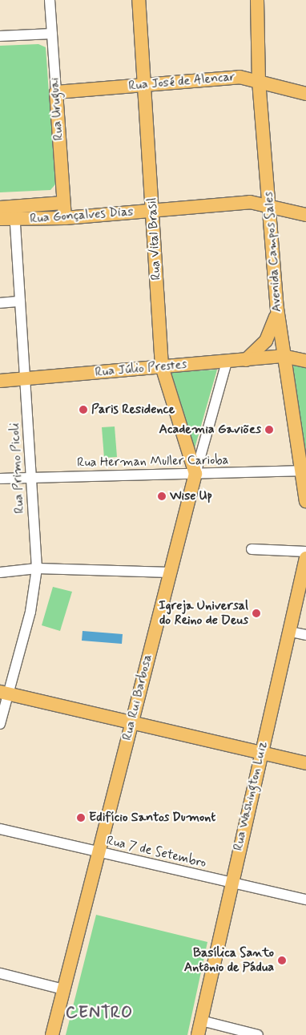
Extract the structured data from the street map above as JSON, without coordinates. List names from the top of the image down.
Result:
{
  "streets": {
    "main road": [
      "Rua José de Alencar",
      "Rua Uruguai",
      "Rua Gonçalves Dias",
      "Rua Vital Brasil",
      "Avenida Campos Sales",
      "Rua Júlio Prestes",
      "Rua Rui Barbosa",
      "Rua Washington Luiz"
    ],
    "street": ["Rua Herman Muller Carioba", "Rua Primo Picoli", "Rua 7 de Setembro"]
  },
  "crossings": [
    ["Rua José de Alencar", "Rua Uruguai"],
    ["Rua José de Alencar", "Rua Vital Brasil"],
    ["Rua José de Alencar", "Avenida Campos Sales"],
    ["Rua Uruguai", "Rua Gonçalves Dias"],
    ["Rua Gonçalves Dias", "Rua Vital Brasil"],
    ["Rua Gonçalves Dias", "Avenida Campos Sales"],
    ["Rua Gonçalves Dias", "Rua Primo Picoli"],
    ["Rua Vital Brasil", "Rua Júlio Prestes"],
    ["Rua Vital Brasil", "Rua Herman Muller Carioba"],
    ["Rua Vital Brasil", "Rua Rui Barbosa"],
    ["Avenida Campos Sales", "Rua Júlio Prestes"],
    ["Avenida Campos Sales", "Rua Herman Muller Carioba"],
    ["Rua Júlio Prestes", "Rua Primo Picoli"],
    ["Rua Júlio Prestes", "Rua Rui Barbosa"],
    ["Rua Herman Muller Carioba", "Rua Primo Picoli"],
    ["Rua Herman Muller Carioba", "Rua Rui Barbosa"],
    ["Rua Rui Barbosa", "Rua 7 de Setembro"],
    ["Rua Washington Luiz", "Rua 7 de Setembro"]
  ],
  "districts": ["CENTRO"],
  "places": [
    "Paris Residence",
    "Academia Gaviões",
    "Wise Up",
    "Igreja Universal do Reino de Deus",
    "Edifício Santos Dumont",
    "Basílica Santo Antônio de Pádua"
  ]
}
